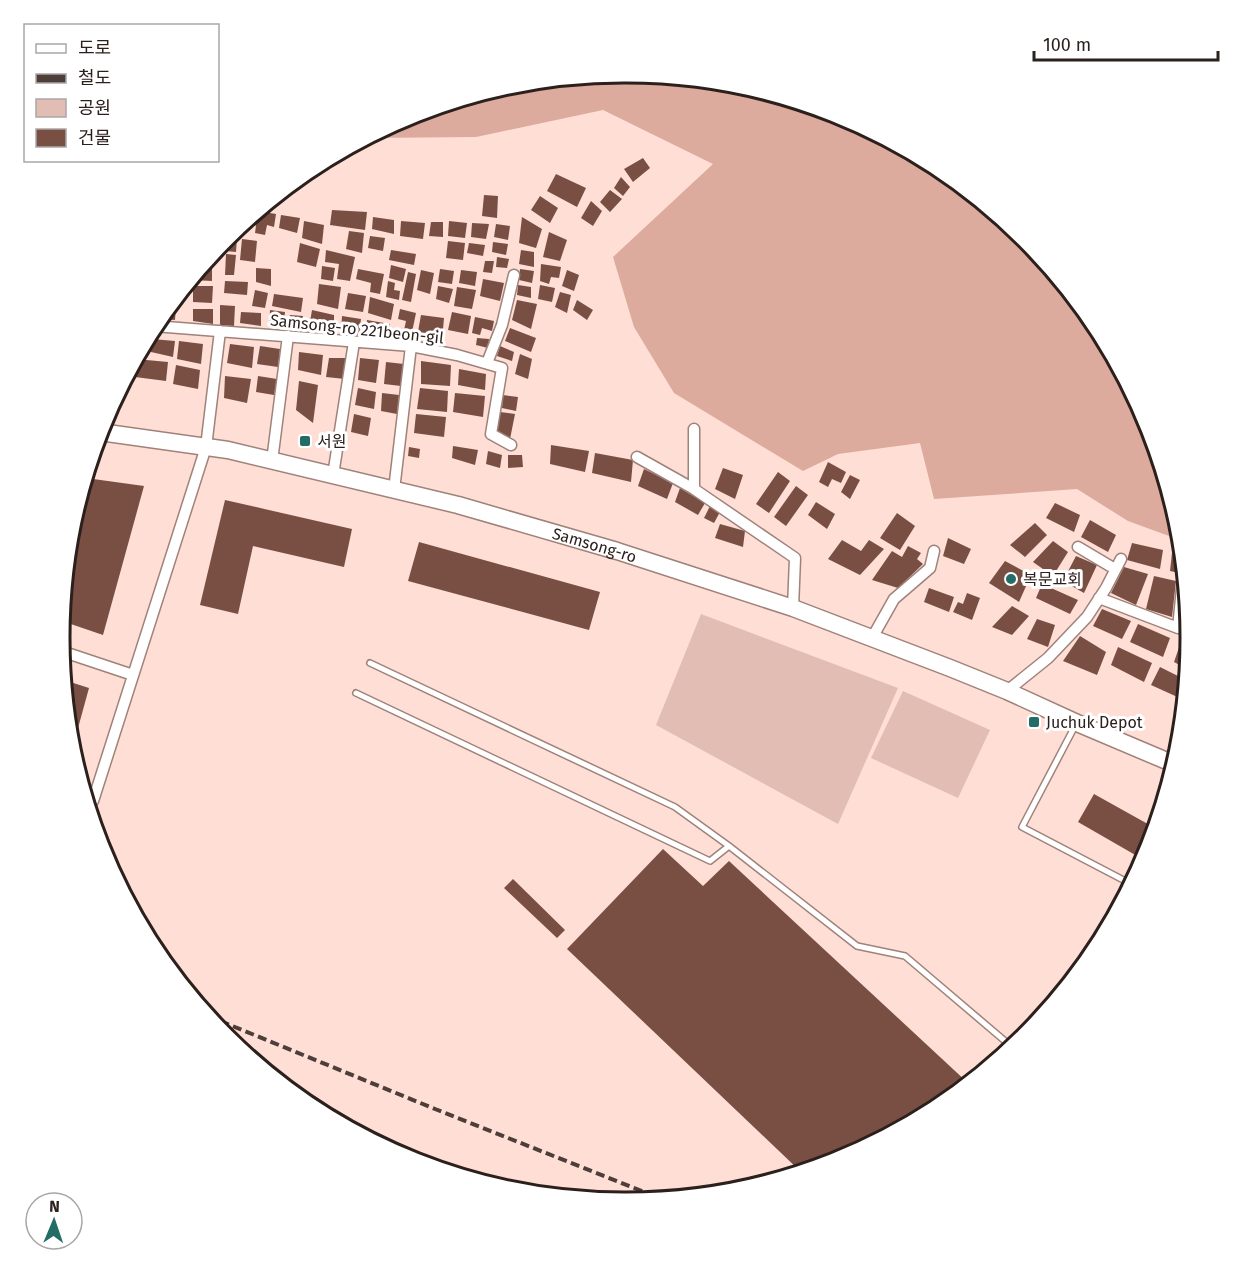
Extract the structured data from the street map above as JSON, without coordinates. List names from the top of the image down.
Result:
{
  "streets": {
    "main road": ["Samsong-ro"],
    "street": ["Samsong-ro 221beon-gil"]
  },
  "places": {
    "transit": ["서원", "Juchuk Depot"],
    "other": ["복문교회"]
  },
  "legend": [
    "도로",
    "철도",
    "공원",
    "건물"
  ],
  "scale_bar": "100 m",
  "north": "top"
}
